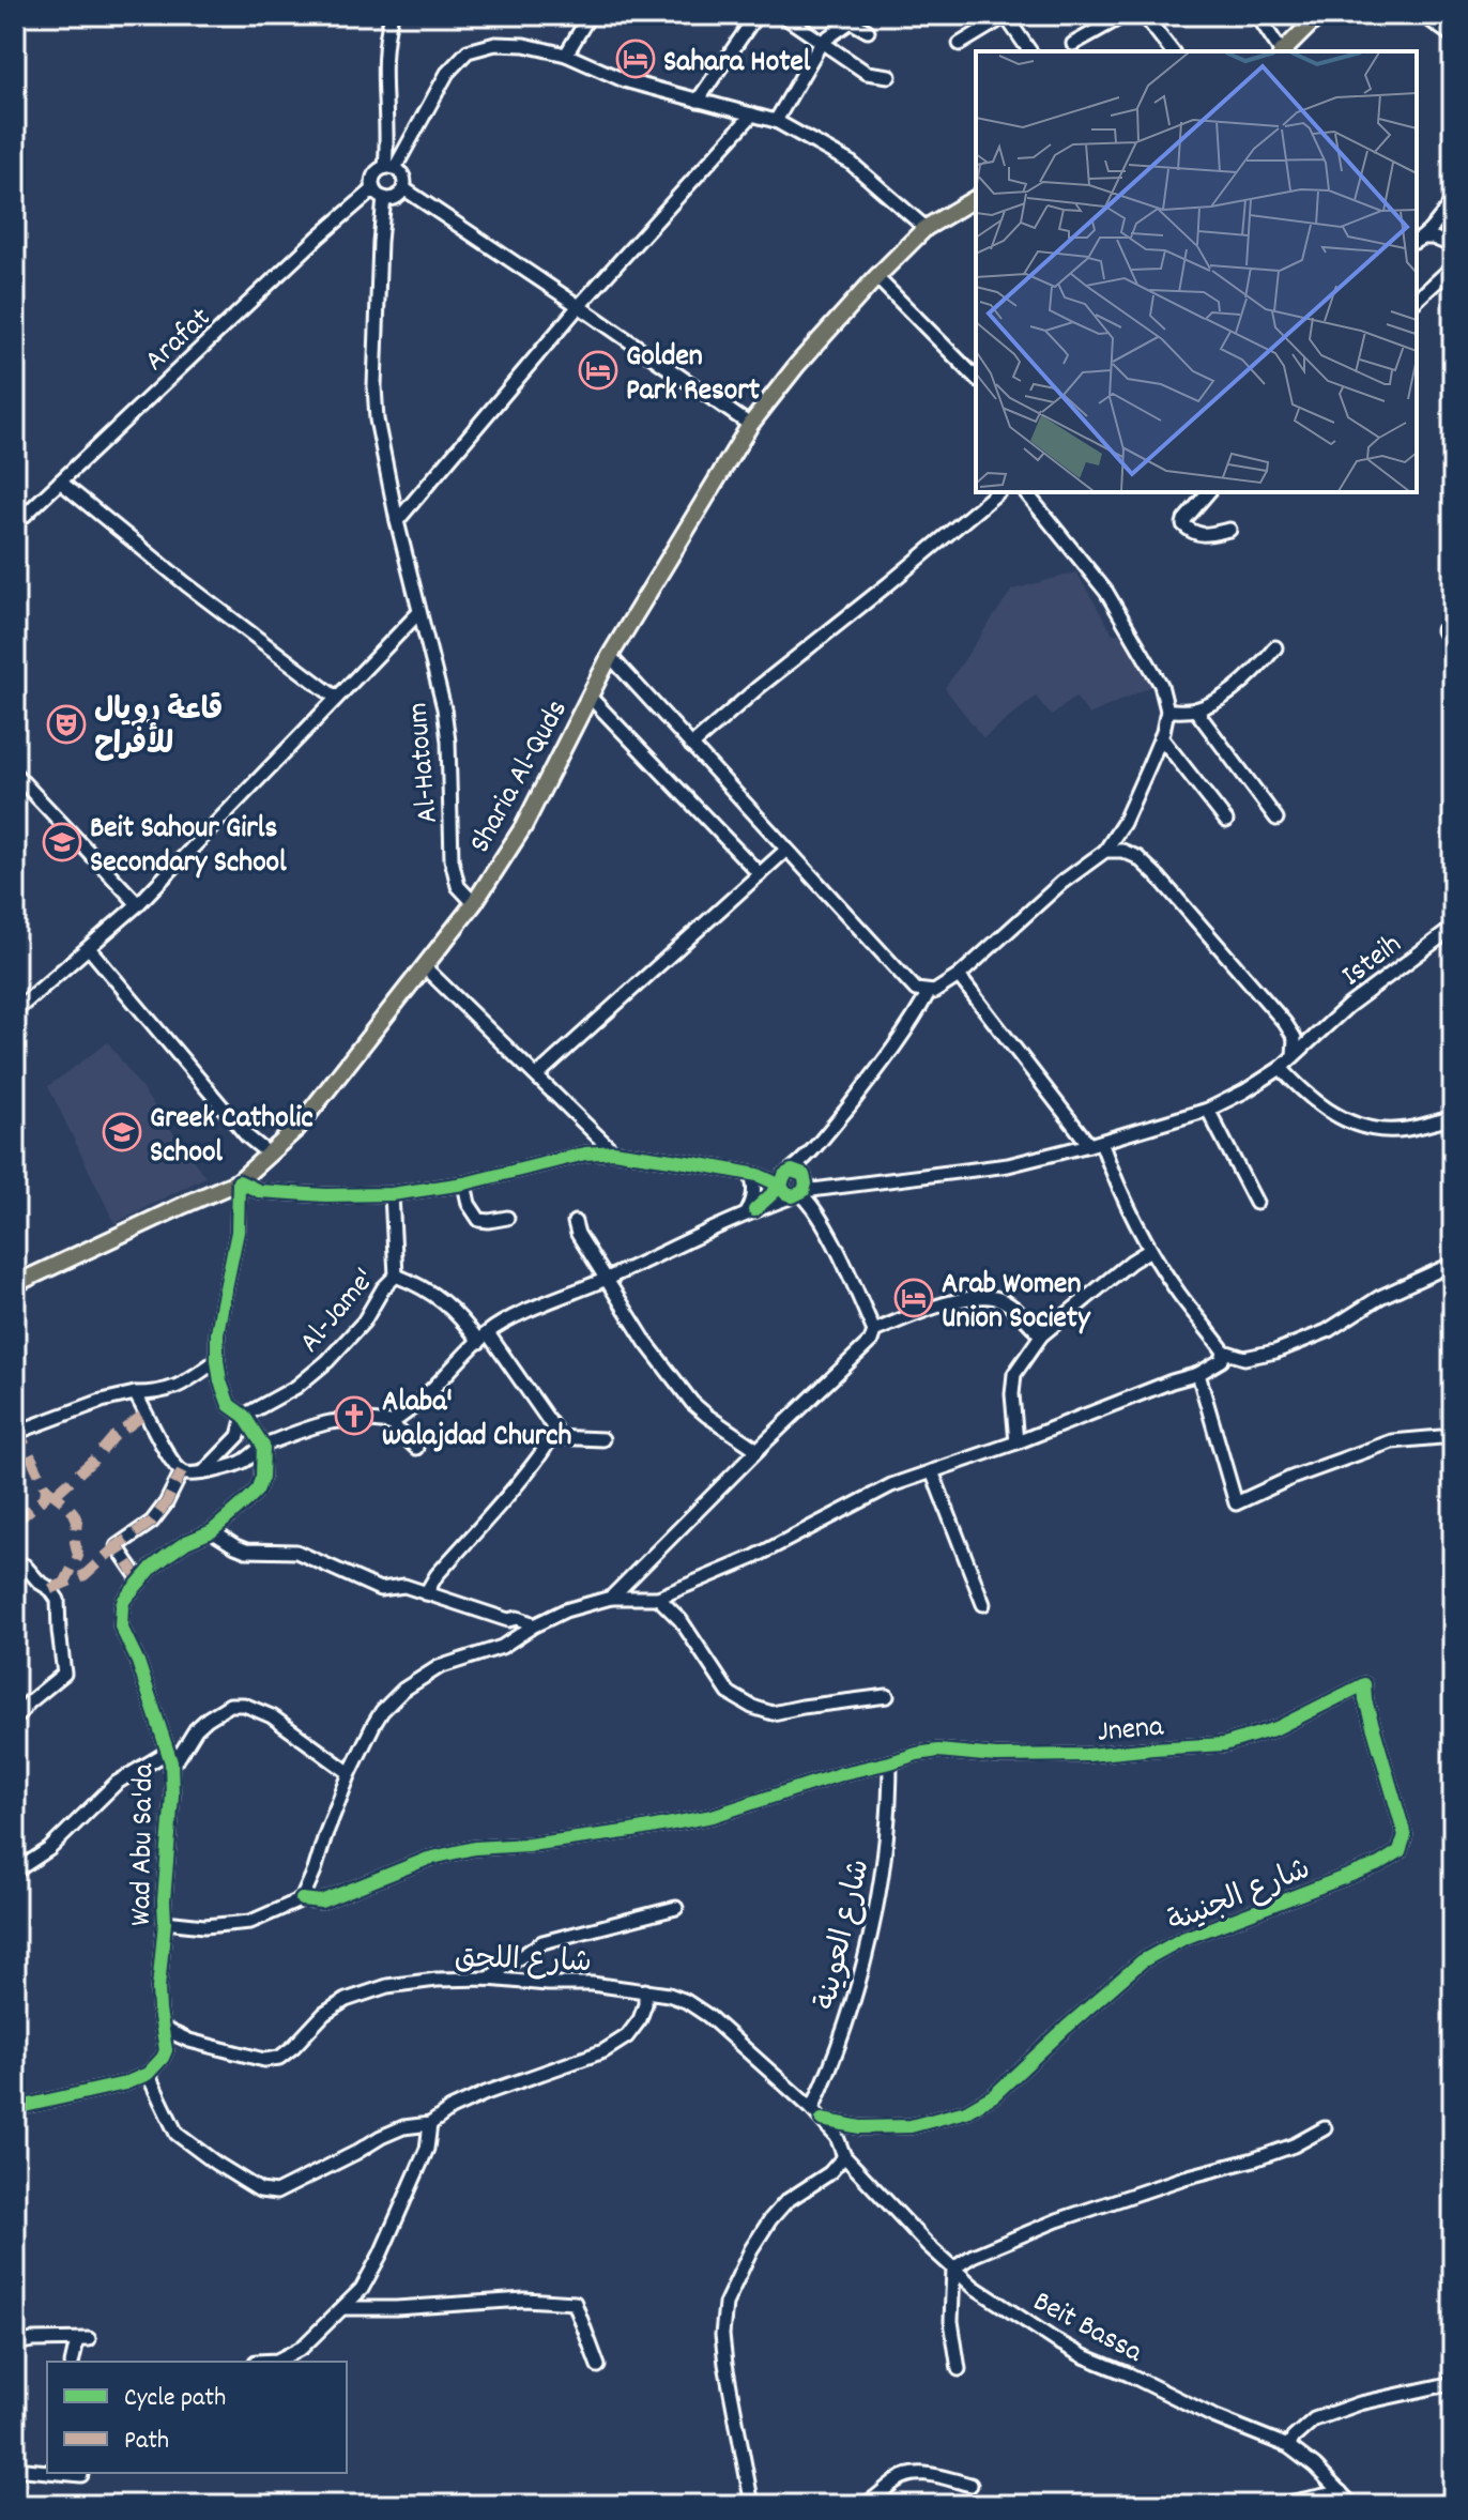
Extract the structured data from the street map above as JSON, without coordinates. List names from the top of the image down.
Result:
{
  "streets": {
    "main road": ["Sharia Al-Quds"],
    "street": [
      "Arafat",
      "Al-Hatoum",
      "Isteih",
      "Al-Jame'",
      "Wad Abu Sa'da",
      "شارع الجنينة",
      "شارع العوينة",
      "شارع اللحق",
      "Beit Bassa"
    ],
    "cycle path": ["Jnena"]
  },
  "crossings": [
    ["Arafat", "Al-Hatoum"],
    ["Al-Hatoum", "Sharia Al-Quds"],
    ["Wad Abu Sa'da", "شارع اللحق"],
    ["شارع الجنينة", "شارع العوينة"],
    ["شارع الجنينة", "شارع اللحق"],
    ["شارع العوينة", "شارع اللحق"],
    ["شارع اللحق", "Beit Bassa"]
  ],
  "places": {
    "hotel": ["Sahara Hotel", "Golden Park Resort", "Arab Women Union Society"],
    "theatre": ["قاعة رويال للأفراح"],
    "school or university": ["Beit Sahour Girls Secondary School", "Greek Catholic School"],
    "church": ["Alaba' walajdad Church"]
  },
  "legend": ["Cycle path", "Path"]
}
